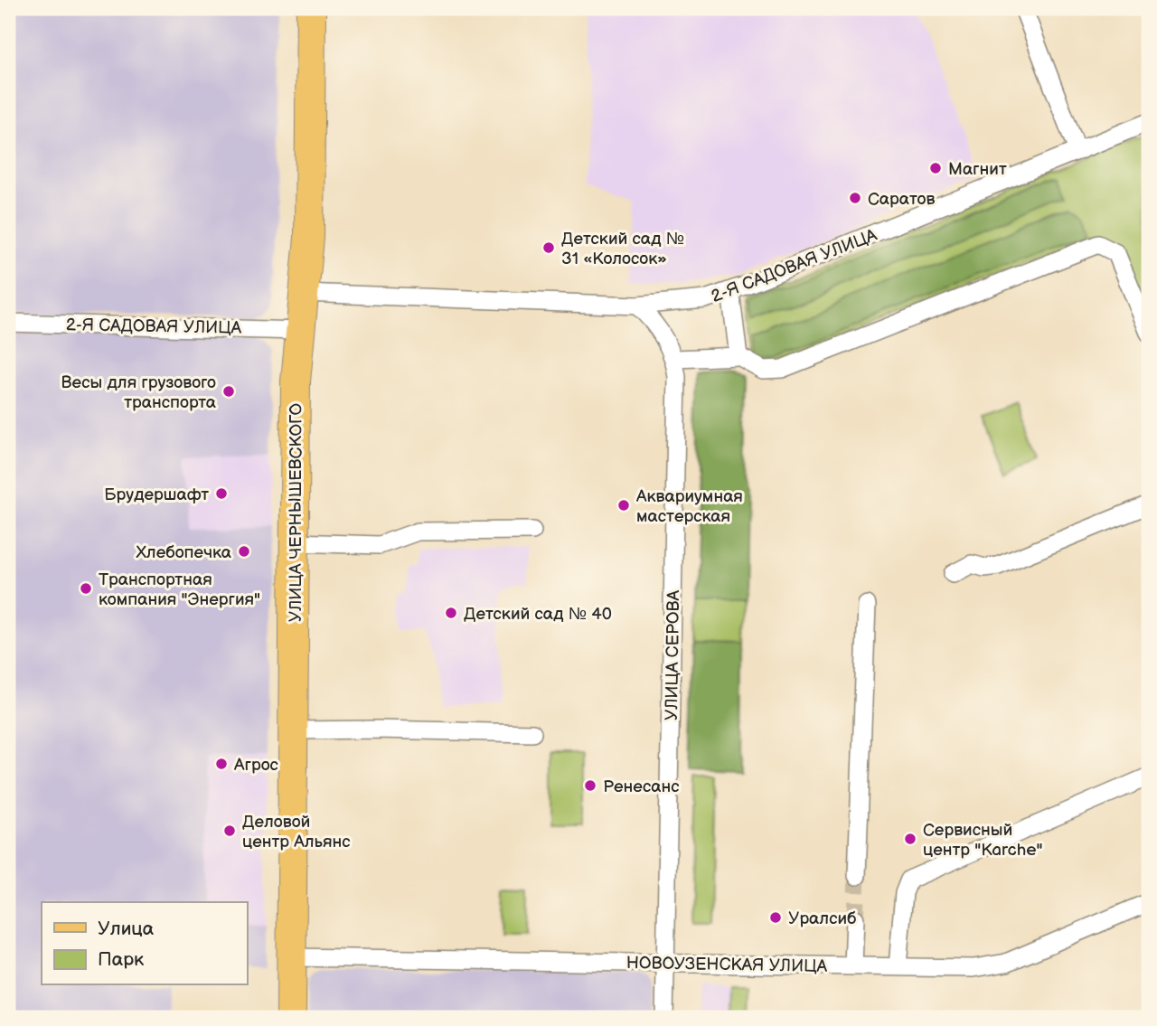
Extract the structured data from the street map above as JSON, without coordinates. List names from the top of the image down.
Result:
{
  "streets": {
    "main road": ["УЛИЦА ЧЕРНЫШЕВСКОГО"],
    "street": ["2-Я САДОВАЯ УЛИЦА", "УЛИЦА СЕРОВА", "НОВОУЗЕНСКАЯ УЛИЦА"]
  },
  "crossings": [
    ["2-Я САДОВАЯ УЛИЦА", "УЛИЦА ЧЕРНЫШЕВСКОГО"],
    ["2-Я САДОВАЯ УЛИЦА", "УЛИЦА СЕРОВА"],
    ["УЛИЦА ЧЕРНЫШЕВСКОГО", "НОВОУЗЕНСКАЯ УЛИЦА"],
    ["УЛИЦА СЕРОВА", "НОВОУЗЕНСКАЯ УЛИЦА"]
  ],
  "places": [
    "Магнит",
    "Саратов",
    "Детский сад № 31 «Колосок»",
    "Весы для грузового транспорта",
    "Брудершафт",
    "Аквариумная мастерская",
    "Хлебопечка",
    "Транспортная компания \"Энергия\"",
    "Детский сад № 40",
    "Агрос",
    "Ренесанс",
    "Деловой центр Альянс",
    "Сервисный центр \"Karche\"",
    "Уралсиб"
  ],
  "legend": ["Улица", "Парк"]
}
